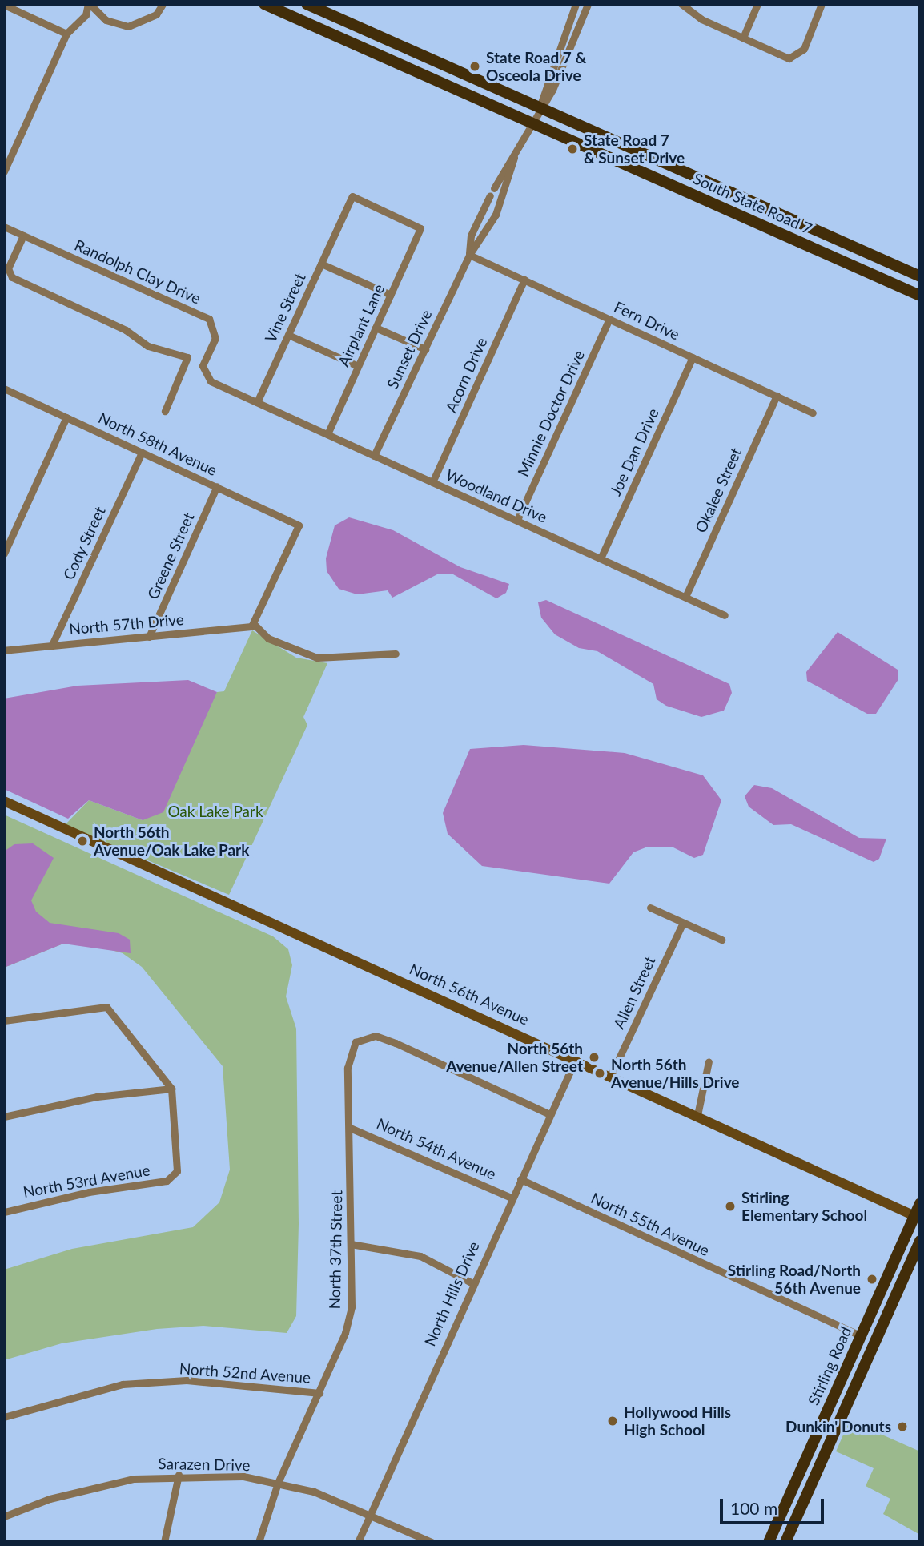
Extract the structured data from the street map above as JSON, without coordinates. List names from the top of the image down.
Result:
{
  "streets": {
    "main road": ["South State Road 7", "Stirling Road"],
    "street": [
      "Randolph Clay Drive",
      "Vine Street",
      "Fern Drive",
      "Airplant Lane",
      "Sunset Drive",
      "Acorn Drive",
      "Minnie Doctor Drive",
      "North 58th Avenue",
      "Joe Dan Drive",
      "Okalee Street",
      "Woodland Drive",
      "Cody Street",
      "Greene Street",
      "North 57th Drive",
      "Allen Street",
      "North 56th Avenue",
      "North 54th Avenue",
      "North 53rd Avenue",
      "North 55th Avenue",
      "North 37th Street",
      "North Hills Drive",
      "North 52nd Avenue",
      "Sarazen Drive"
    ]
  },
  "crossings": [
    ["South State Road 7", "Sunset Drive"],
    ["Randolph Clay Drive", "Vine Street"],
    ["Randolph Clay Drive", "Woodland Drive"],
    ["Vine Street", "Airplant Lane"],
    ["Vine Street", "Woodland Drive"],
    ["Fern Drive", "Sunset Drive"],
    ["Fern Drive", "Acorn Drive"],
    ["Fern Drive", "Minnie Doctor Drive"],
    ["Fern Drive", "Joe Dan Drive"],
    ["Fern Drive", "Okalee Street"],
    ["Airplant Lane", "Woodland Drive"],
    ["Sunset Drive", "Woodland Drive"],
    ["Acorn Drive", "Woodland Drive"],
    ["Minnie Doctor Drive", "Woodland Drive"],
    ["North 58th Avenue", "Cody Street"],
    ["North 58th Avenue", "Greene Street"],
    ["North 58th Avenue", "North 57th Drive"],
    ["Joe Dan Drive", "Woodland Drive"],
    ["Okalee Street", "Woodland Drive"],
    ["Cody Street", "North 57th Drive"],
    ["Greene Street", "North 57th Drive"],
    ["Allen Street", "North 56th Avenue"],
    ["North 56th Avenue", "North Hills Drive"],
    ["North 56th Avenue", "Stirling Road"],
    ["North 54th Avenue", "North 37th Street"],
    ["North 54th Avenue", "North Hills Drive"],
    ["North 55th Avenue", "North Hills Drive"],
    ["North 55th Avenue", "Stirling Road"],
    ["North 37th Street", "North Hills Drive"],
    ["North 37th Street", "North 52nd Avenue"],
    ["North 37th Street", "Sarazen Drive"],
    ["North Hills Drive", "Sarazen Drive"]
  ],
  "parks": ["Oak Lake Park"],
  "places": [
    "State Road 7 & Osceola Drive",
    "State Road 7 & Sunset Drive",
    "North 56th Avenue/Oak Lake Park",
    "North 56th Avenue/Allen Street",
    "North 56th Avenue/Hills Drive",
    "Stirling Elementary School",
    "Stirling Road/North 56th Avenue",
    "Hollywood Hills High School",
    "Dunkin' Donuts"
  ],
  "scale_bar": "100 m"
}
